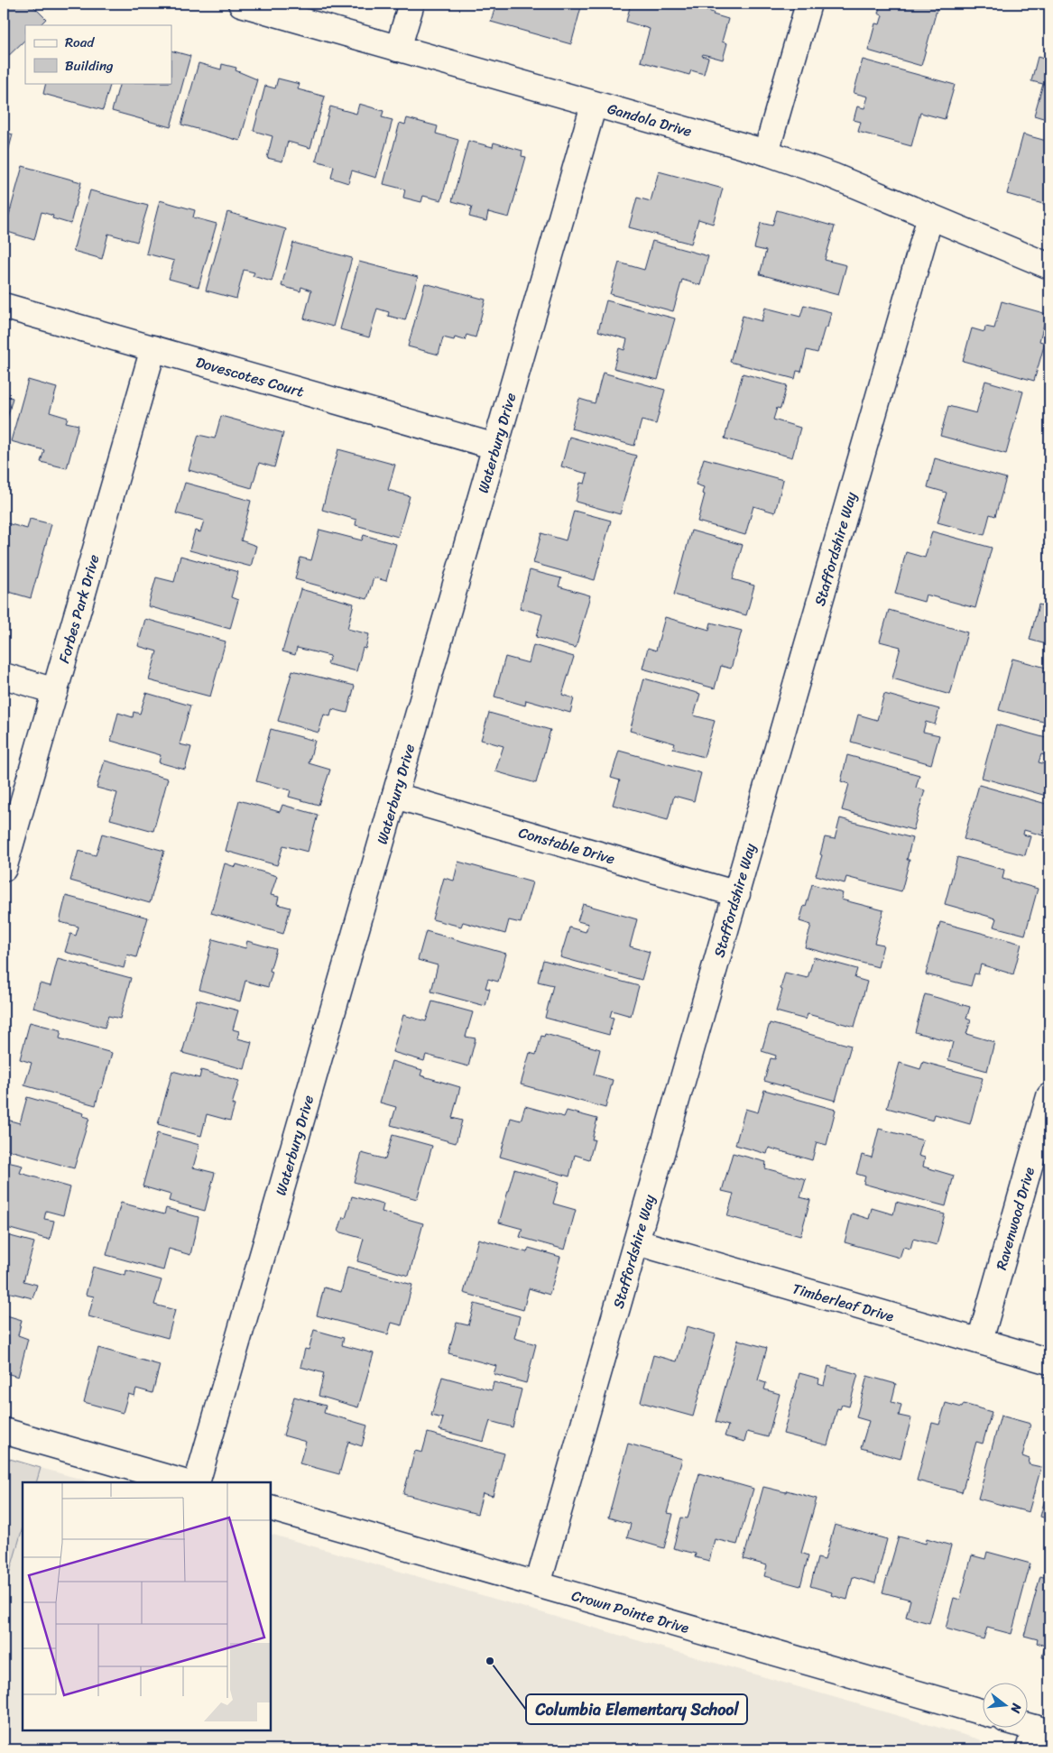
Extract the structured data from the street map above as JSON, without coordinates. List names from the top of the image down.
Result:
{
  "streets": {
    "street": [
      "Gandola Drive",
      "Dovescotes Court",
      "Waterbury Drive",
      "Staffordshire Way",
      "Forbes Park Drive",
      "Constable Drive",
      "Ravenwood Drive",
      "Timberleaf Drive",
      "Crown Pointe Drive"
    ]
  },
  "crossings": [
    ["Gandola Drive", "Waterbury Drive"],
    ["Gandola Drive", "Staffordshire Way"],
    ["Dovescotes Court", "Waterbury Drive"],
    ["Dovescotes Court", "Forbes Park Drive"],
    ["Waterbury Drive", "Constable Drive"],
    ["Staffordshire Way", "Constable Drive"],
    ["Staffordshire Way", "Timberleaf Drive"],
    ["Staffordshire Way", "Crown Pointe Drive"],
    ["Ravenwood Drive", "Timberleaf Drive"]
  ],
  "places": ["Columbia Elementary School"],
  "legend": ["Road", "Building"],
  "north": "right"
}
